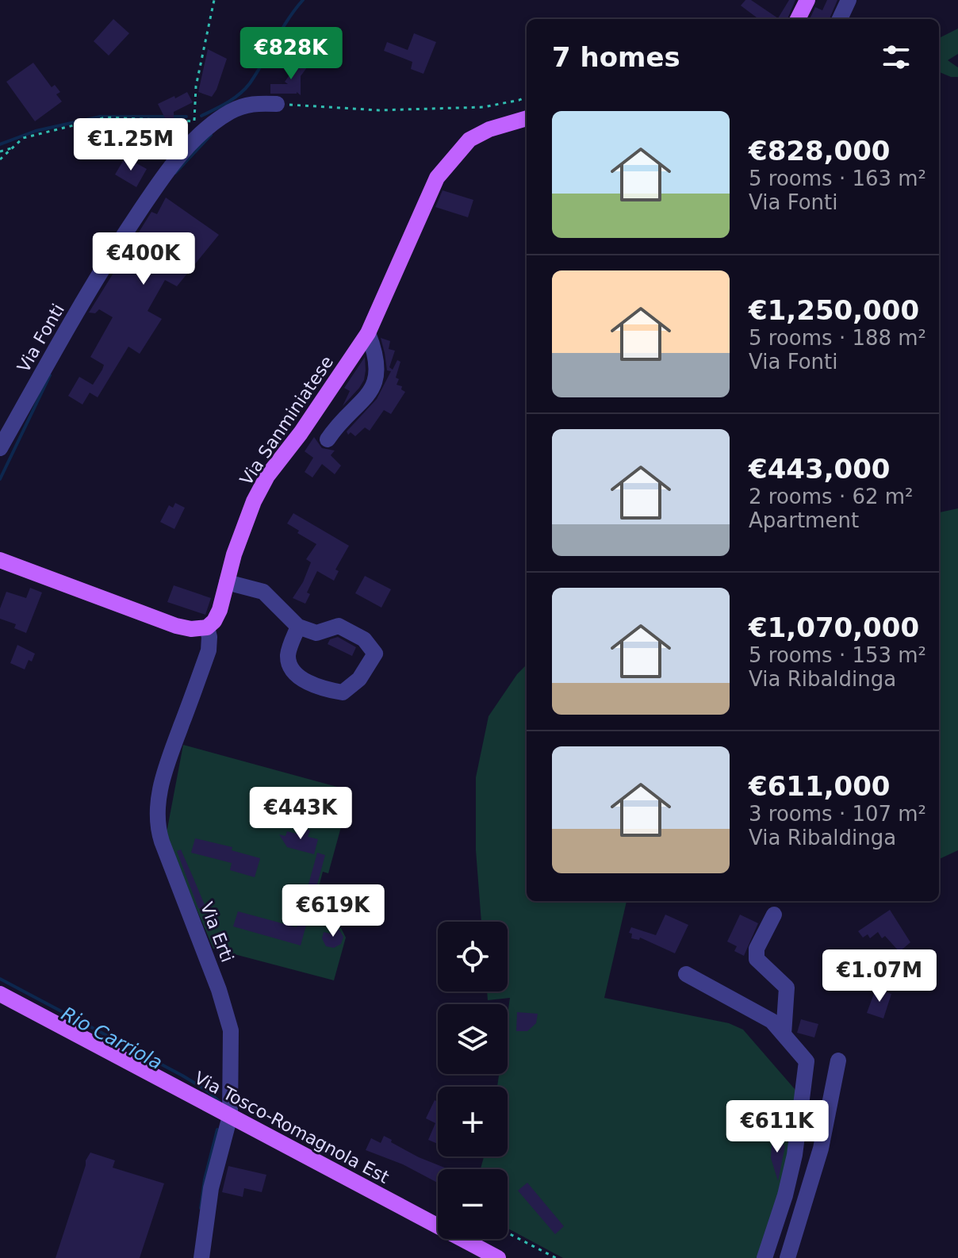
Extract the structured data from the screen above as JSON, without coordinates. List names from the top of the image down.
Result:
{
  "streets": {
    "main road": ["Via Sanminiatese", "Via Tosco-Romagnola Est"],
    "street": ["Via Fonti", "Via Erti"]
  },
  "crossings": [
    ["Via Sanminiatese", "Via Erti"],
    ["Via Erti", "Via Tosco-Romagnola Est"]
  ],
  "water": ["Rio Carriola"],
  "page": {
    "heading": "7 homes",
    "price": [
      "€828K",
      "€1.25M",
      "€400K",
      "€443K",
      "€619K",
      "€1.07M",
      "€611K"
    ],
    "list": [
      {
        "name": "€828,000",
        "note": "5 rooms · 163 m² · Via Fonti"
      },
      {
        "name": "€1,250,000",
        "note": "5 rooms · 188 m² · Via Fonti"
      },
      {
        "name": "€443,000",
        "note": "2 rooms · 62 m² · Apartment"
      },
      {
        "name": "€1,070,000",
        "note": "5 rooms · 153 m² · Via Ribaldinga"
      },
      {
        "name": "€611,000",
        "note": "3 rooms · 107 m² · Via Ribaldinga"
      }
    ],
    "map_buttons": ["+", "−"]
  }
}
